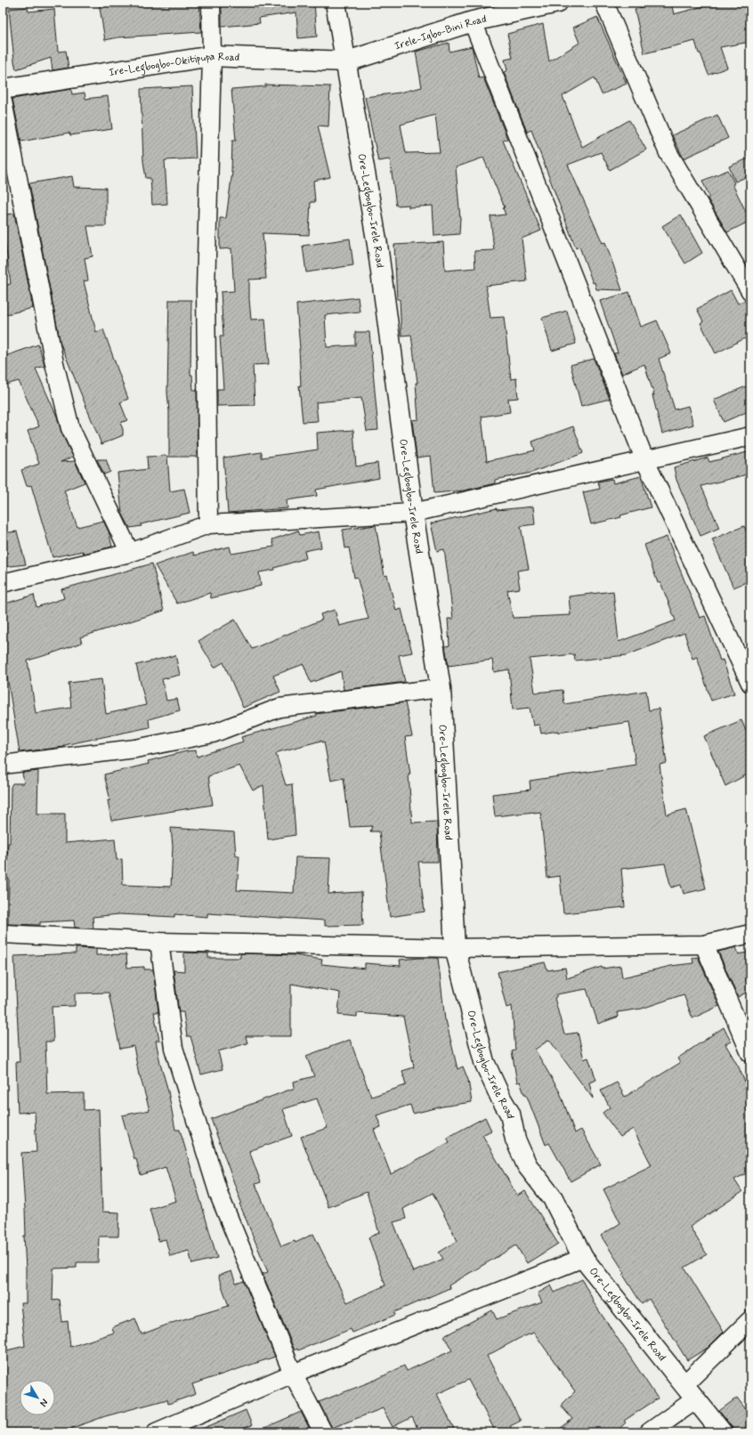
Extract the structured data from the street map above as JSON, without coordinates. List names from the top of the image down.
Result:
{
  "streets": {
    "main road": ["Irele-Igbo-Bini Road", "Ire-Legbogbo-Okitipupa Road", "Ore-Legbogbo-Irele Road"]
  },
  "crossings": [
    ["Irele-Igbo-Bini Road", "Ire-Legbogbo-Okitipupa Road"],
    ["Irele-Igbo-Bini Road", "Ore-Legbogbo-Irele Road"],
    ["Ire-Legbogbo-Okitipupa Road", "Ore-Legbogbo-Irele Road"]
  ],
  "north": "bottom right"
}
